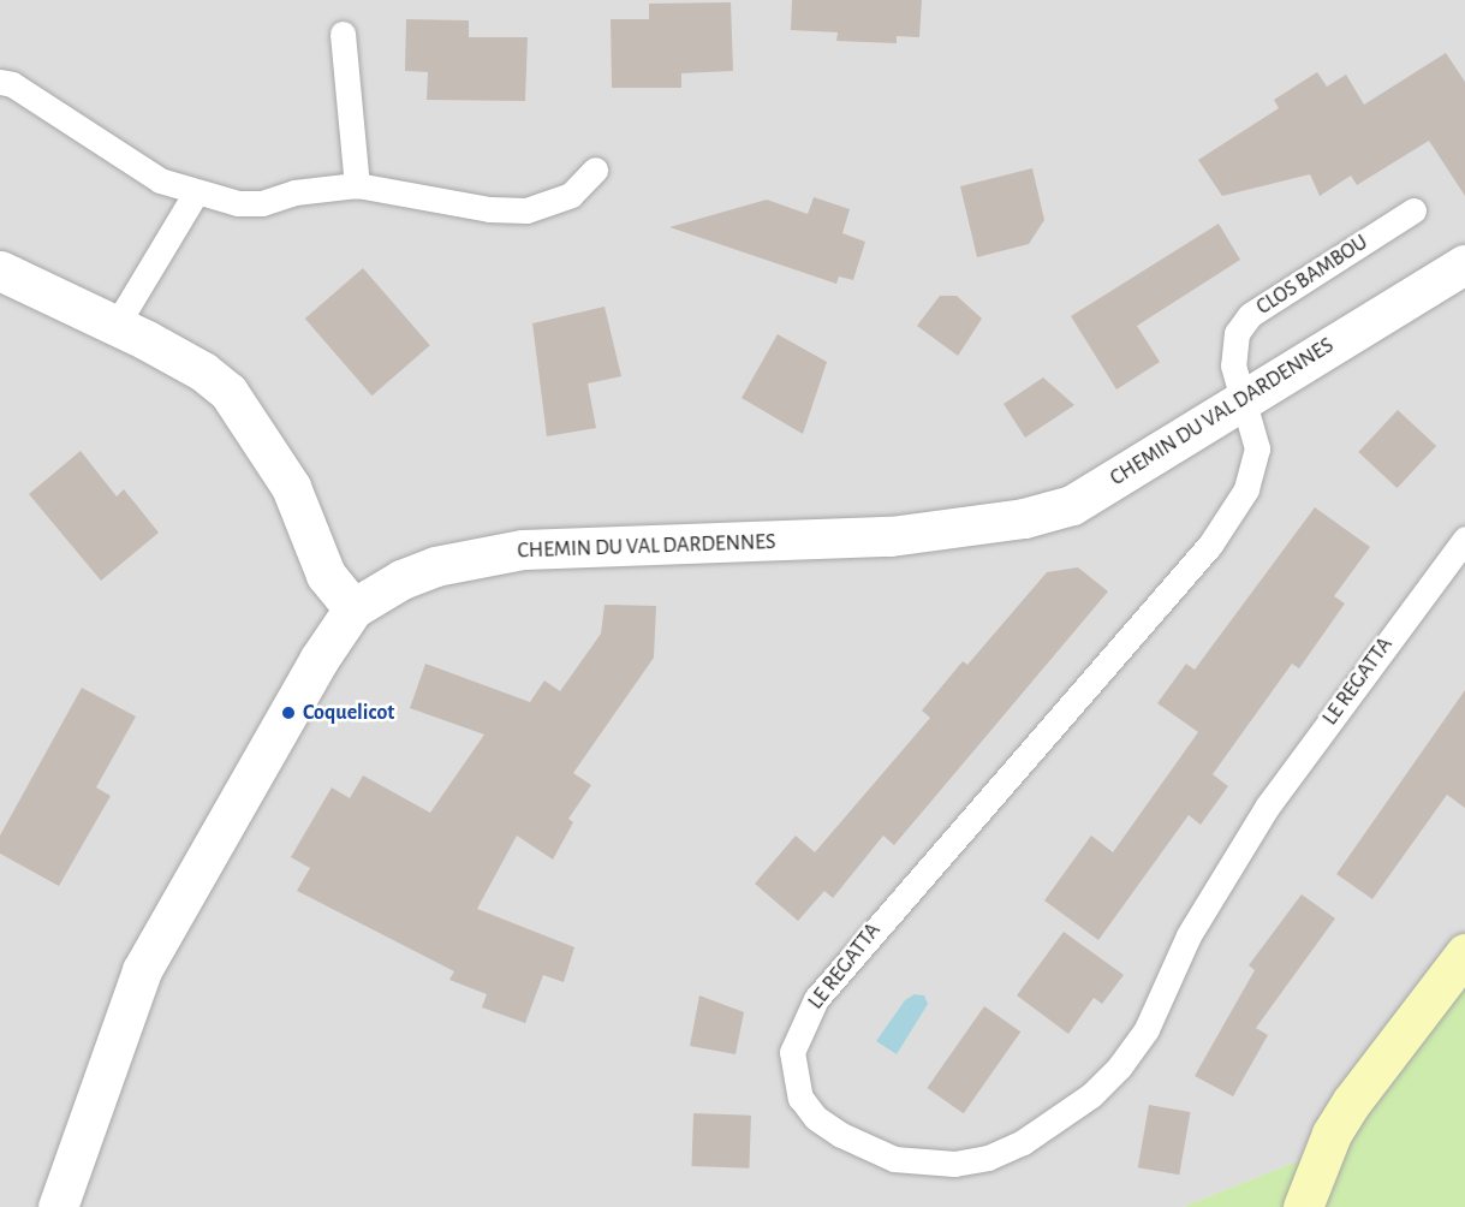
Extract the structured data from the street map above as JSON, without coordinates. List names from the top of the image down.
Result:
{
  "streets": {
    "street": ["CHEMIN DU VAL DARDENNES"],
    "lane": ["CLOS BAMBOU", "LE REGATTA"]
  },
  "crossings": [
    ["CLOS BAMBOU", "CHEMIN DU VAL DARDENNES"],
    ["CLOS BAMBOU", "LE REGATTA"],
    ["CHEMIN DU VAL DARDENNES", "LE REGATTA"]
  ],
  "places": ["Coquelicot"]
}
